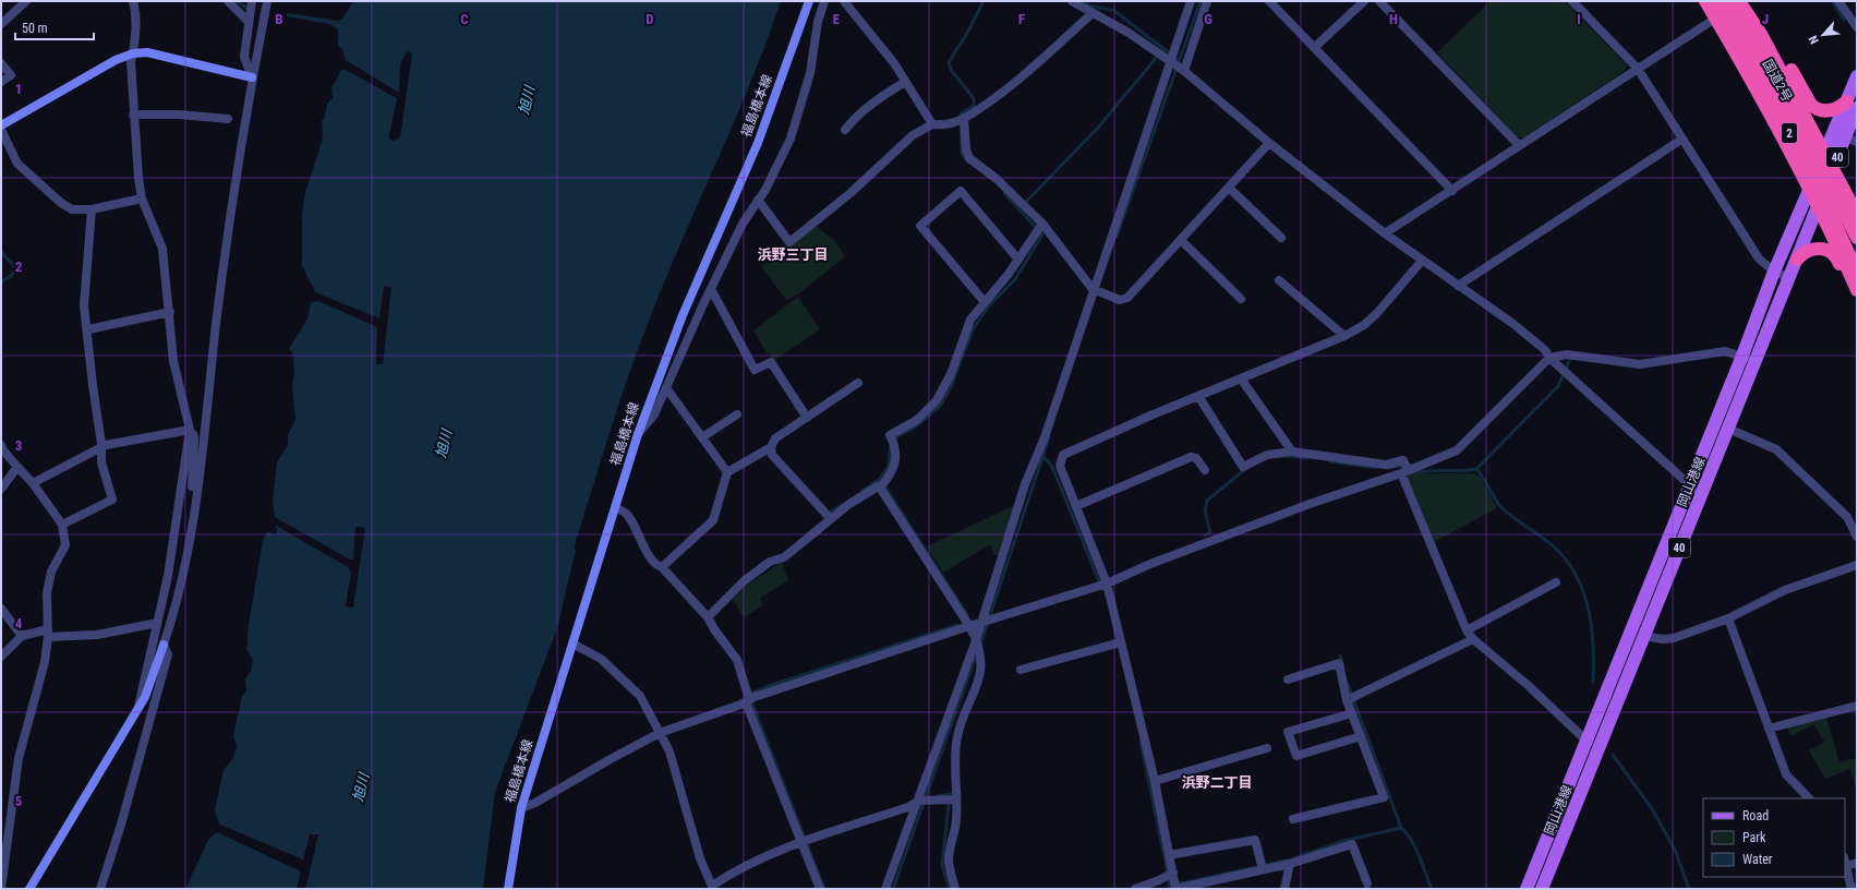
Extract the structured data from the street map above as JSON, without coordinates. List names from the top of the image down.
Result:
{
  "streets": {
    "highway": ["国道2号", "2"],
    "main road": ["福島橋本線", "40", "岡山港線"]
  },
  "districts": ["浜野三丁目", "浜野二丁目"],
  "water": ["旭川"],
  "legend": ["Road", "Park", "Water"],
  "scale_bar": "50 m",
  "north": "bottom left",
  "grid": {
    "columns": [
      "B",
      "C",
      "D",
      "E",
      "F",
      "G",
      "H",
      "I",
      "J"
    ],
    "rows": [
      "1",
      "2",
      "3",
      "4",
      "5"
    ]
  }
}
